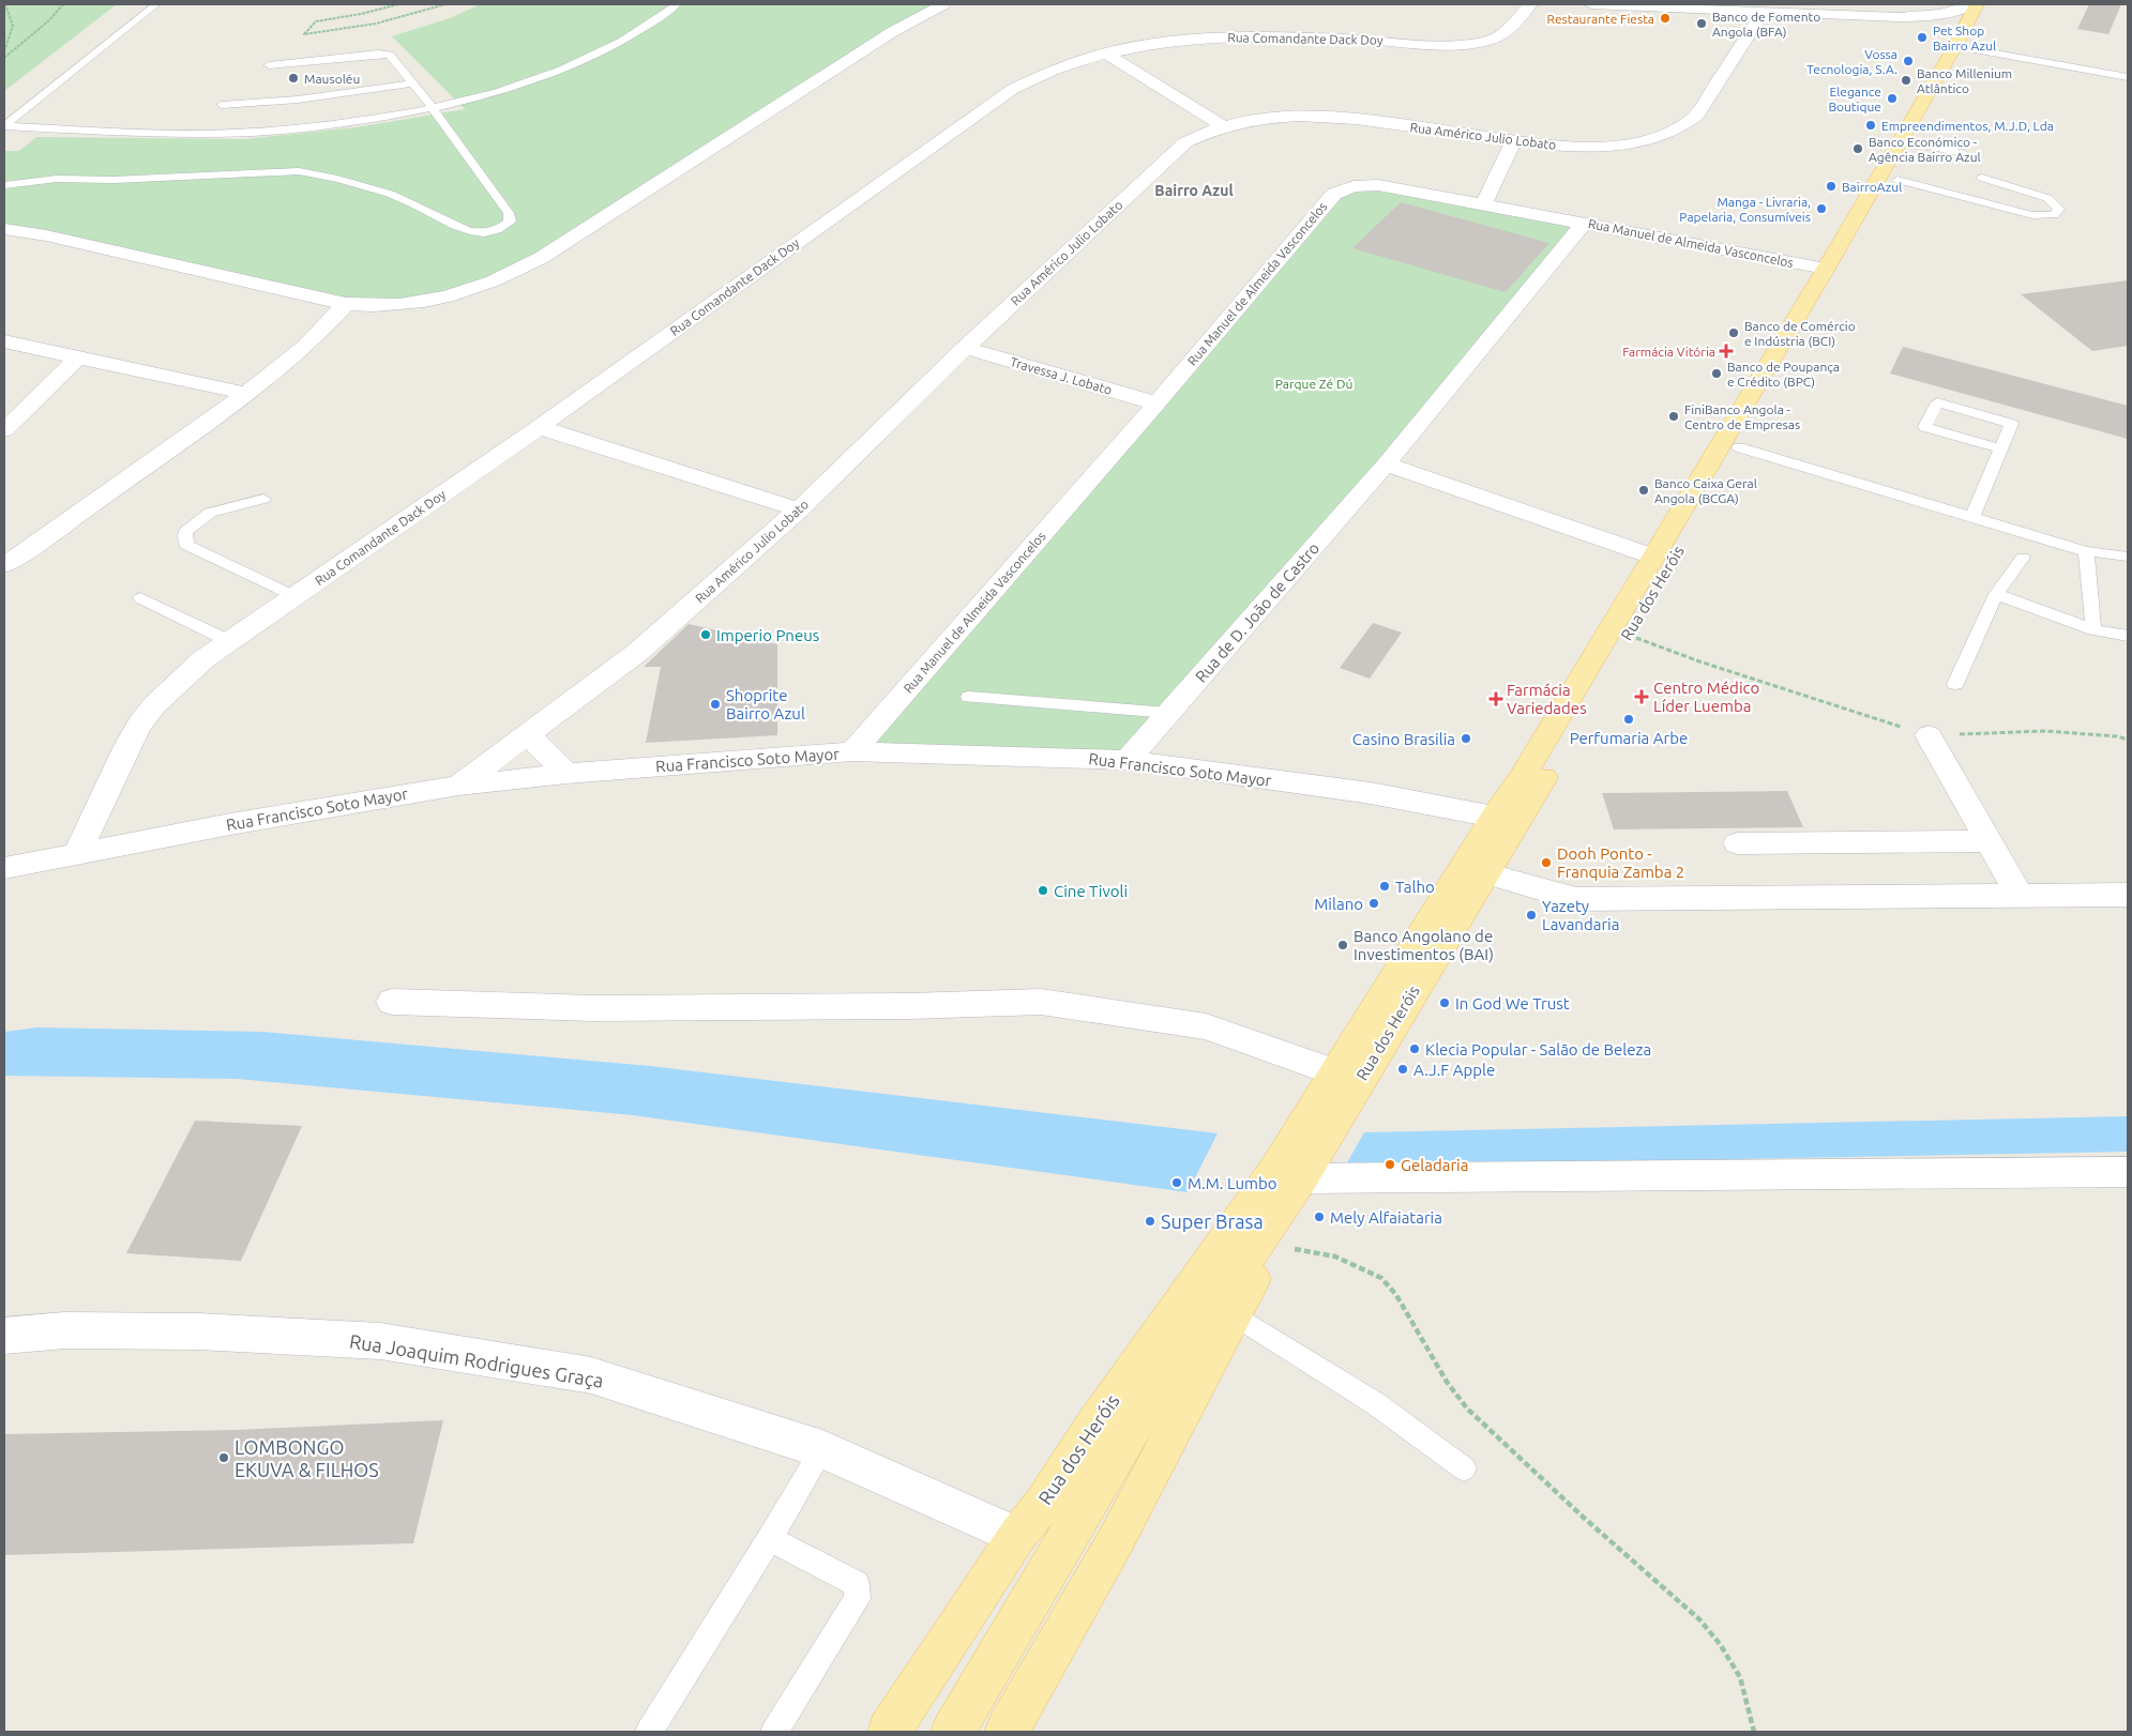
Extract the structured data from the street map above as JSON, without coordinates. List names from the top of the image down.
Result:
{
  "streets": {
    "main road": ["Rua dos Heróis"],
    "street": [
      "Rua Comandante Dack Doy",
      "Rua Américo Julio Lobato",
      "Rua Manuel de Almeida Vasconcelos",
      "Travessa J. Lobato",
      "Rua de D. João de Castro",
      "Rua Francisco Soto Mayor",
      "Rua Joaquim Rodrigues Graça"
    ]
  },
  "crossings": [
    ["Rua Comandante Dack Doy", "Rua Francisco Soto Mayor"],
    ["Rua Américo Julio Lobato", "Travessa J. Lobato"],
    ["Rua Américo Julio Lobato", "Rua Francisco Soto Mayor"],
    ["Rua Manuel de Almeida Vasconcelos", "Travessa J. Lobato"],
    ["Rua Manuel de Almeida Vasconcelos", "Rua dos Heróis"],
    ["Rua Manuel de Almeida Vasconcelos", "Rua de D. João de Castro"],
    ["Rua Manuel de Almeida Vasconcelos", "Rua Francisco Soto Mayor"],
    ["Rua dos Heróis", "Rua Francisco Soto Mayor"],
    ["Rua dos Heróis", "Rua Joaquim Rodrigues Graça"],
    ["Rua de D. João de Castro", "Rua Francisco Soto Mayor"]
  ],
  "districts": ["Bairro Azul"],
  "parks": ["Parque Zé Dú"],
  "places": {
    "other": [
      "Restaurante Fiesta",
      "Banco de Fomento Angola (BFA)",
      "Pet Shop Bairro Azul",
      "Vossa Tecnologia, S.A.",
      "Mausoléu",
      "Banco Millenium Atlântico",
      "Elegance Boutique",
      "Empreendimentos, M.J.D, Lda",
      "Banco Económico - Agência Bairro Azul",
      "BairroAzul",
      "Manga - Livraria, Papelaria, Consumíveis",
      "Banco de Comércio e Indústria (BCI)",
      "Banco de Poupança e Crédito (BPC)",
      "FiniBanco Angola - Centro de Empresas",
      "Banco Caixa Geral Angola (BCGA)",
      "Imperio Pneus",
      "Shoprite Bairro Azul",
      "Perfumaria Arbe",
      "Casino Brasilia",
      "Dooh Ponto - Franquia Zamba 2",
      "Talho",
      "Cine Tivoli",
      "Milano",
      "Yazety Lavandaria",
      "Banco Angolano de Investimentos (BAI)",
      "In God We Trust",
      "Klecia Popular - Salão de Beleza",
      "A.J.F Apple",
      "Geladaria",
      "M.M. Lumbo",
      "Mely Alfaiataria",
      "Super Brasa",
      "LOMBONGO EKUVA & FILHOS"
    ],
    "health": ["Farmácia Vitória", "Centro Médico Líder Luemba", "Farmácia Variedades"]
  }
}
